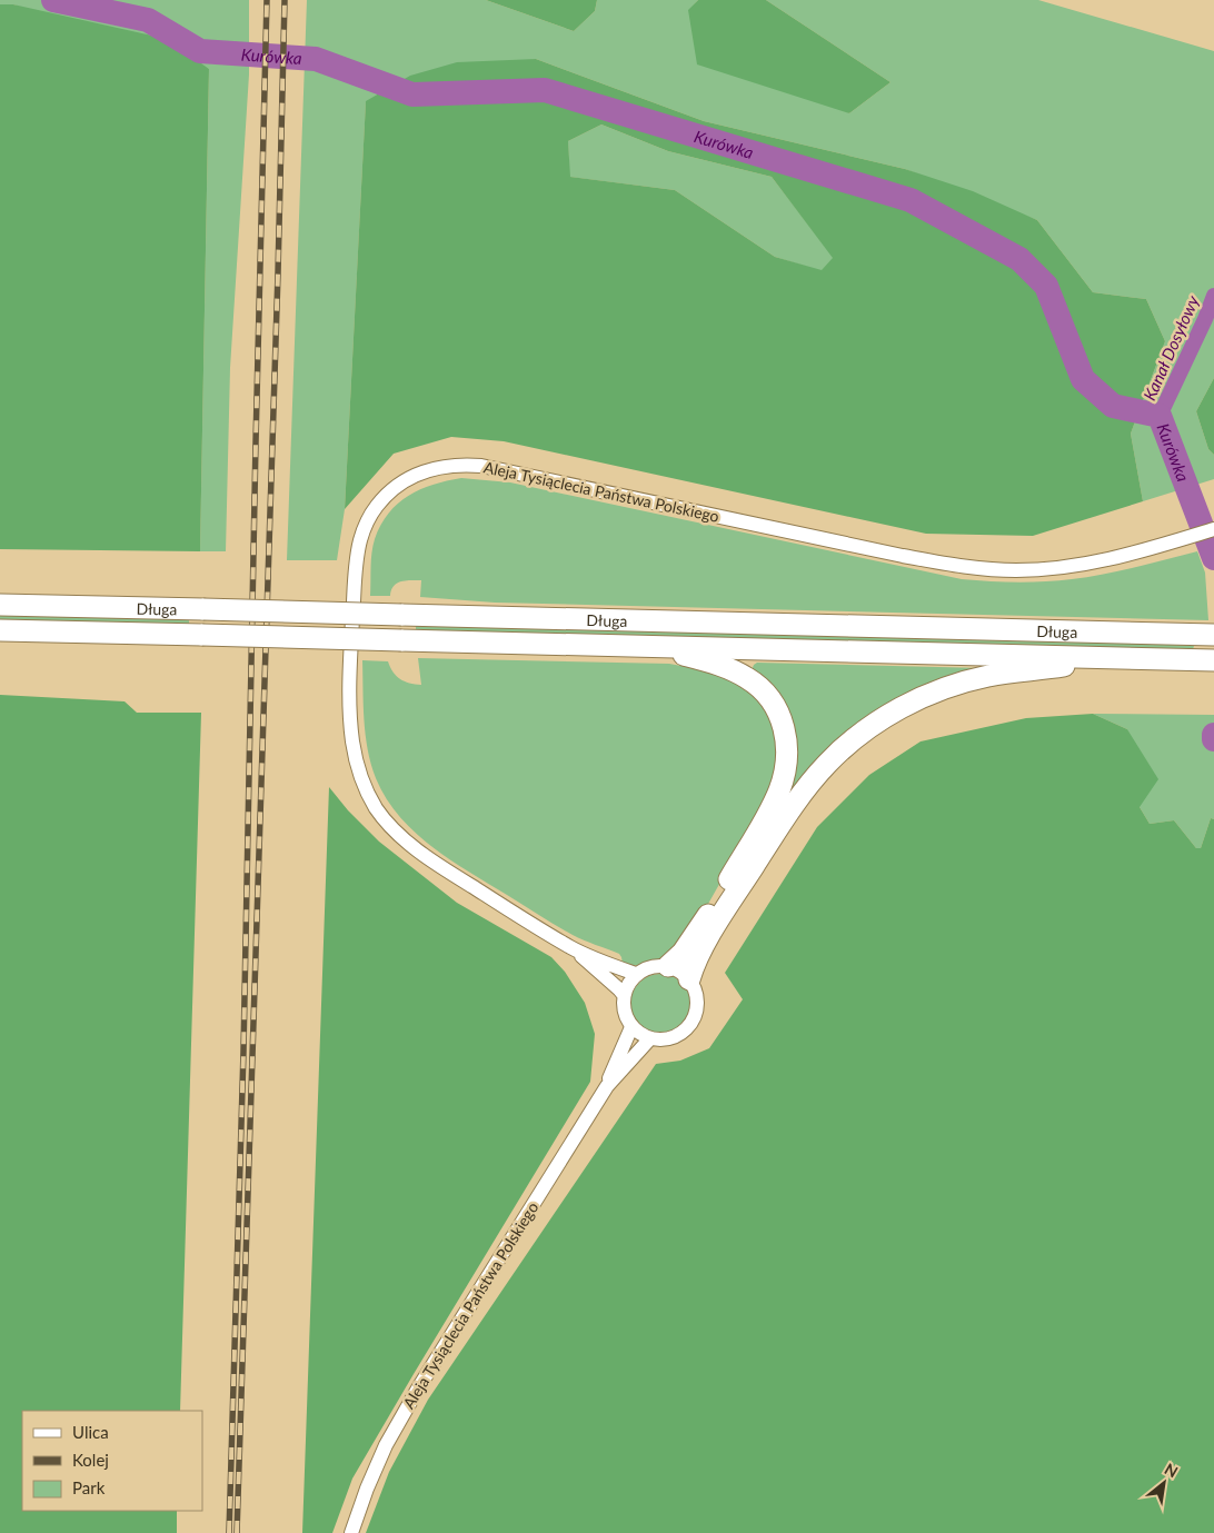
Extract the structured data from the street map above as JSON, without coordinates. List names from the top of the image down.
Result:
{
  "streets": {
    "highway": ["Długa"],
    "street": ["Aleja Tysiąclecia Państwa Polskiego"]
  },
  "water": ["Kurówka", "Kanał Dosyłowy"],
  "legend": ["Ulica", "Kolej", "Park"],
  "north": "top right"
}
